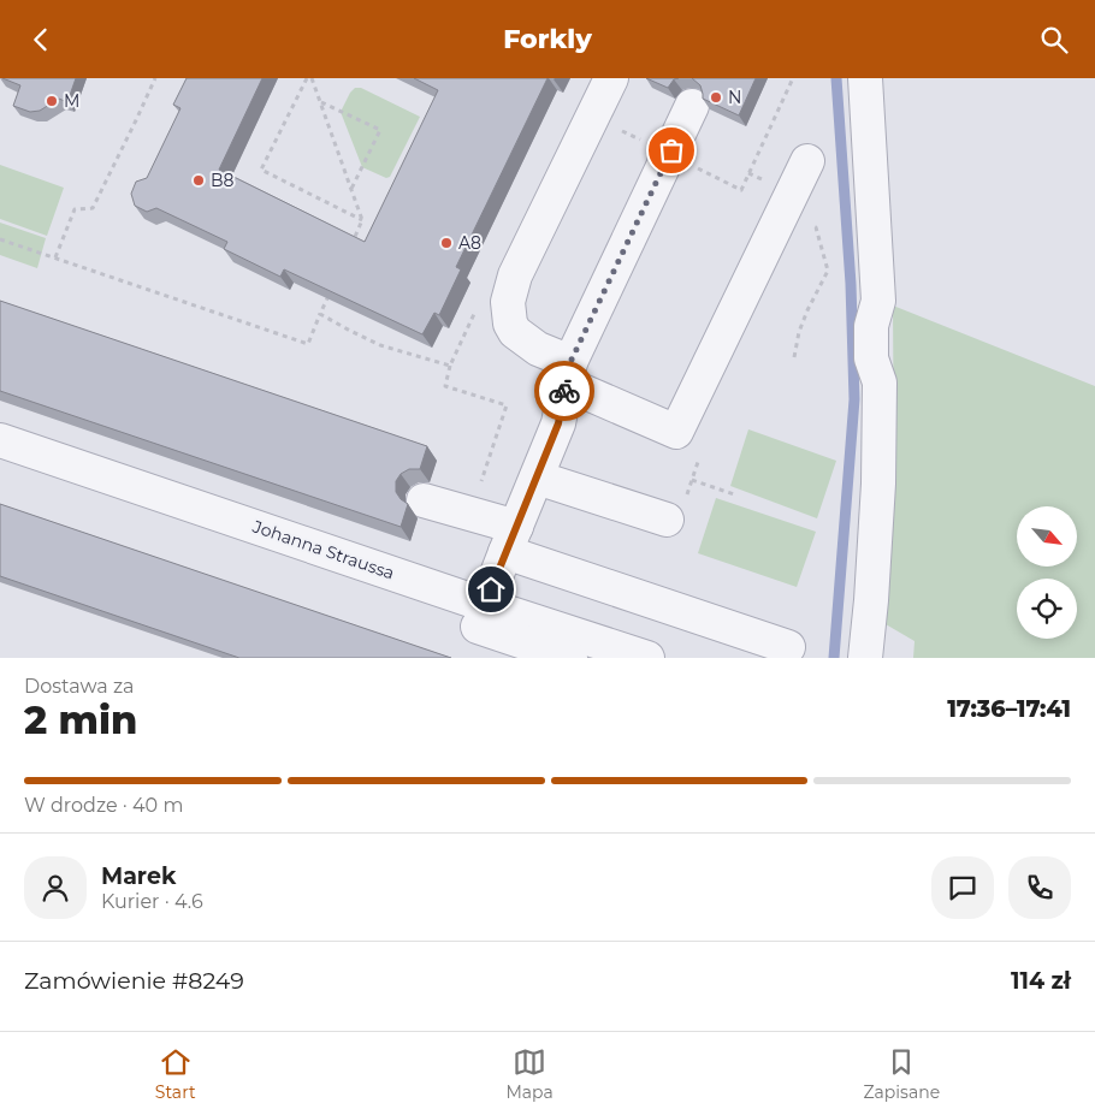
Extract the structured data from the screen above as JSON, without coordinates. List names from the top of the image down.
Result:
{
  "streets": {
    "lane": ["Johanna Straussa"]
  },
  "places": [
    "N",
    "M",
    "B8",
    "A8"
  ],
  "north": "bottom right",
  "page": {
    "header": "Forkly",
    "heading": ["2 min", "Dostawa za", "17:36–17:41"],
    "panel": [
      "Marek",
      "Kurier · 4.6",
      "Zamówienie #8249",
      "114 zł"
    ],
    "bar": "W drodze · 40 m",
    "tabs": ["Start", "Mapa", "Zapisane"]
  }
}
